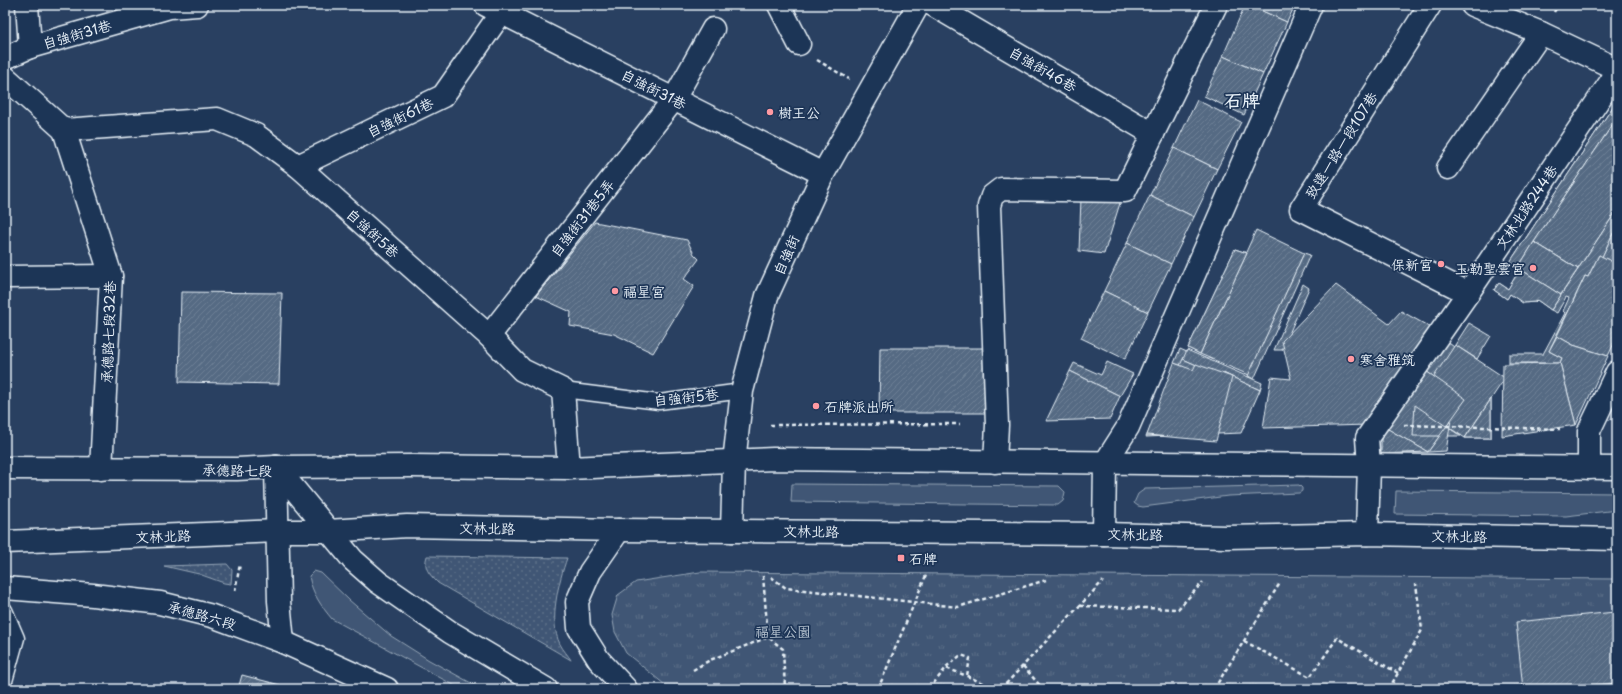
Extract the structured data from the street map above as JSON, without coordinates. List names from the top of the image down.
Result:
{
  "streets": {
    "street": [
      "自強街31巷",
      "自強街46巷",
      "自強街61巷",
      "致遠一路一段107巷",
      "文林北路244巷",
      "自強街31巷5弄",
      "自強街5巷",
      "自強街",
      "承德路七段32巷",
      "承德路七段",
      "文林北路",
      "承德路六段"
    ]
  },
  "crossings": [
    ["自強街31巷", "自強街61巷"],
    ["自強街31巷", "自強街31巷5弄"],
    ["自強街31巷", "自強街"],
    ["自強街61巷", "自強街5巷"],
    ["致遠一路一段107巷", "文林北路244巷"],
    ["文林北路244巷", "文林北路"],
    ["自強街31巷5弄", "自強街5巷"],
    ["自強街5巷", "自強街"],
    ["自強街5巷", "承德路七段32巷"],
    ["自強街", "文林北路"],
    ["承德路七段32巷", "承德路七段"],
    ["承德路七段", "文林北路"]
  ],
  "districts": ["石牌"],
  "parks": ["福星公園"],
  "places": {
    "other": [
      "樹王公",
      "保新宮",
      "玉勒聖雲宮",
      "福星宮",
      "寒舍雅筑",
      "石牌派出所"
    ],
    "transit": ["石牌"]
  }
}
